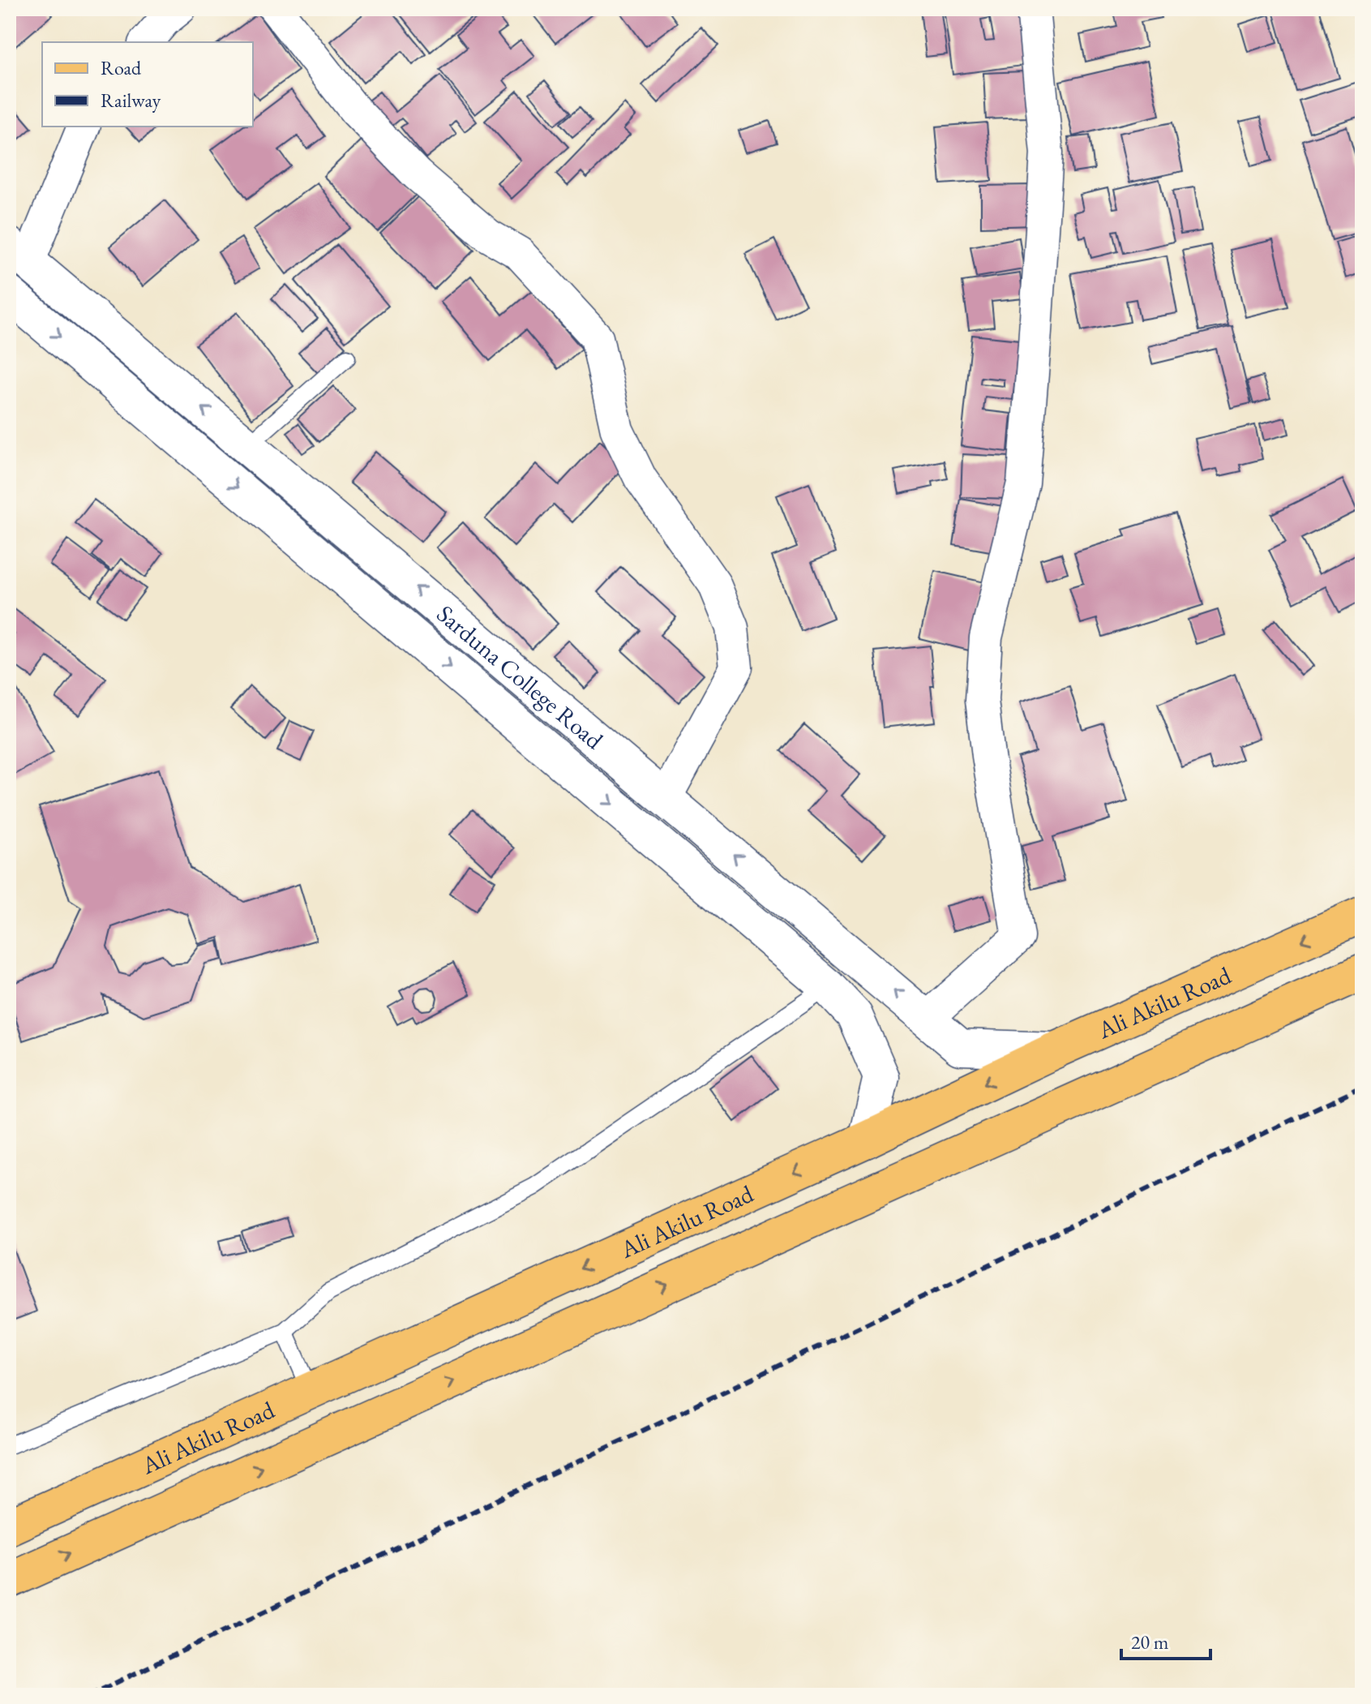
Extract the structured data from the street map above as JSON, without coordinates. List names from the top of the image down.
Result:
{
  "streets": {
    "main road": ["Ali Akilu Road"],
    "street": ["Sarduna College Road"]
  },
  "crossings": [
    ["Sarduna College Road", "Ali Akilu Road"]
  ],
  "legend": ["Road", "Railway"],
  "scale_bar": "20 m"
}
